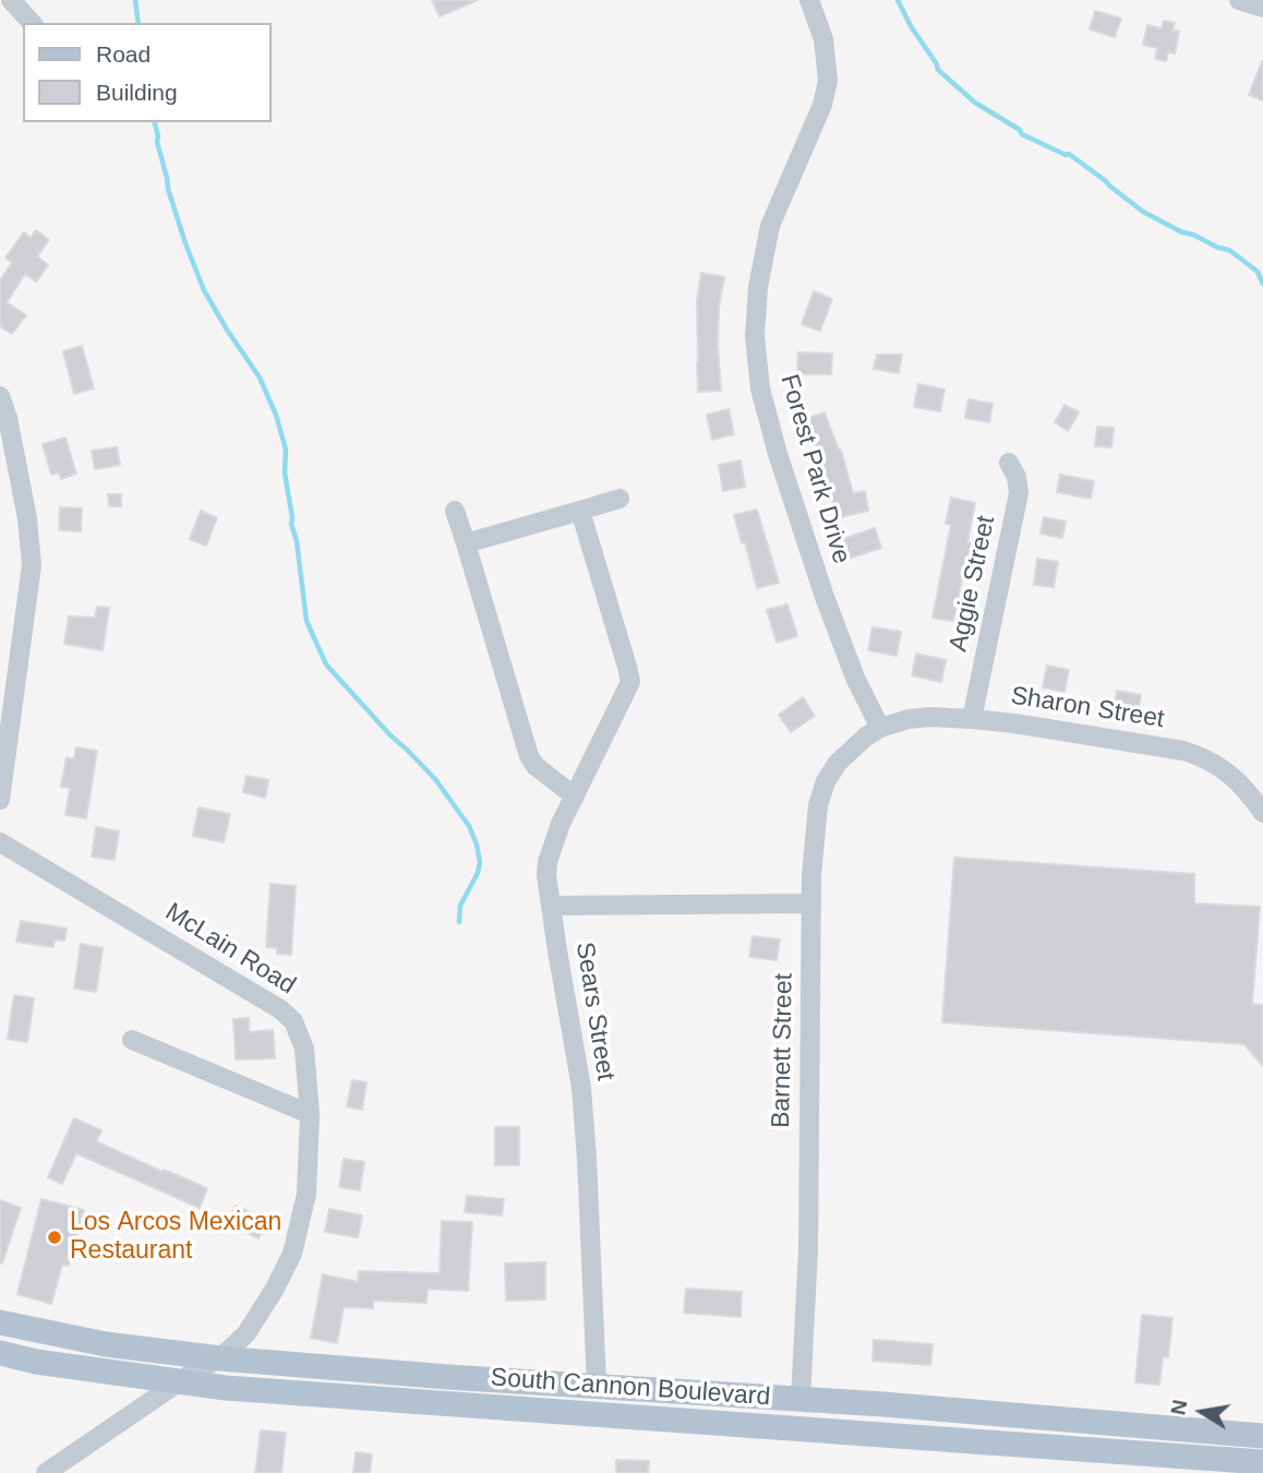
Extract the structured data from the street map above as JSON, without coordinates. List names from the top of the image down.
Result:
{
  "streets": {
    "main road": ["South Cannon Boulevard"],
    "street": [
      "Forest Park Drive",
      "Aggie Street",
      "Sharon Street",
      "McLain Road",
      "Sears Street",
      "Barnett Street"
    ]
  },
  "crossings": [
    ["Forest Park Drive", "Sharon Street"],
    ["Forest Park Drive", "Barnett Street"],
    ["Aggie Street", "Sharon Street"],
    ["Sharon Street", "Barnett Street"],
    ["McLain Road", "South Cannon Boulevard"],
    ["Sears Street", "Barnett Street"],
    ["Sears Street", "South Cannon Boulevard"],
    ["Barnett Street", "South Cannon Boulevard"]
  ],
  "places": ["Los Arcos Mexican Restaurant"],
  "legend": ["Road", "Building"],
  "north": "left"
}
